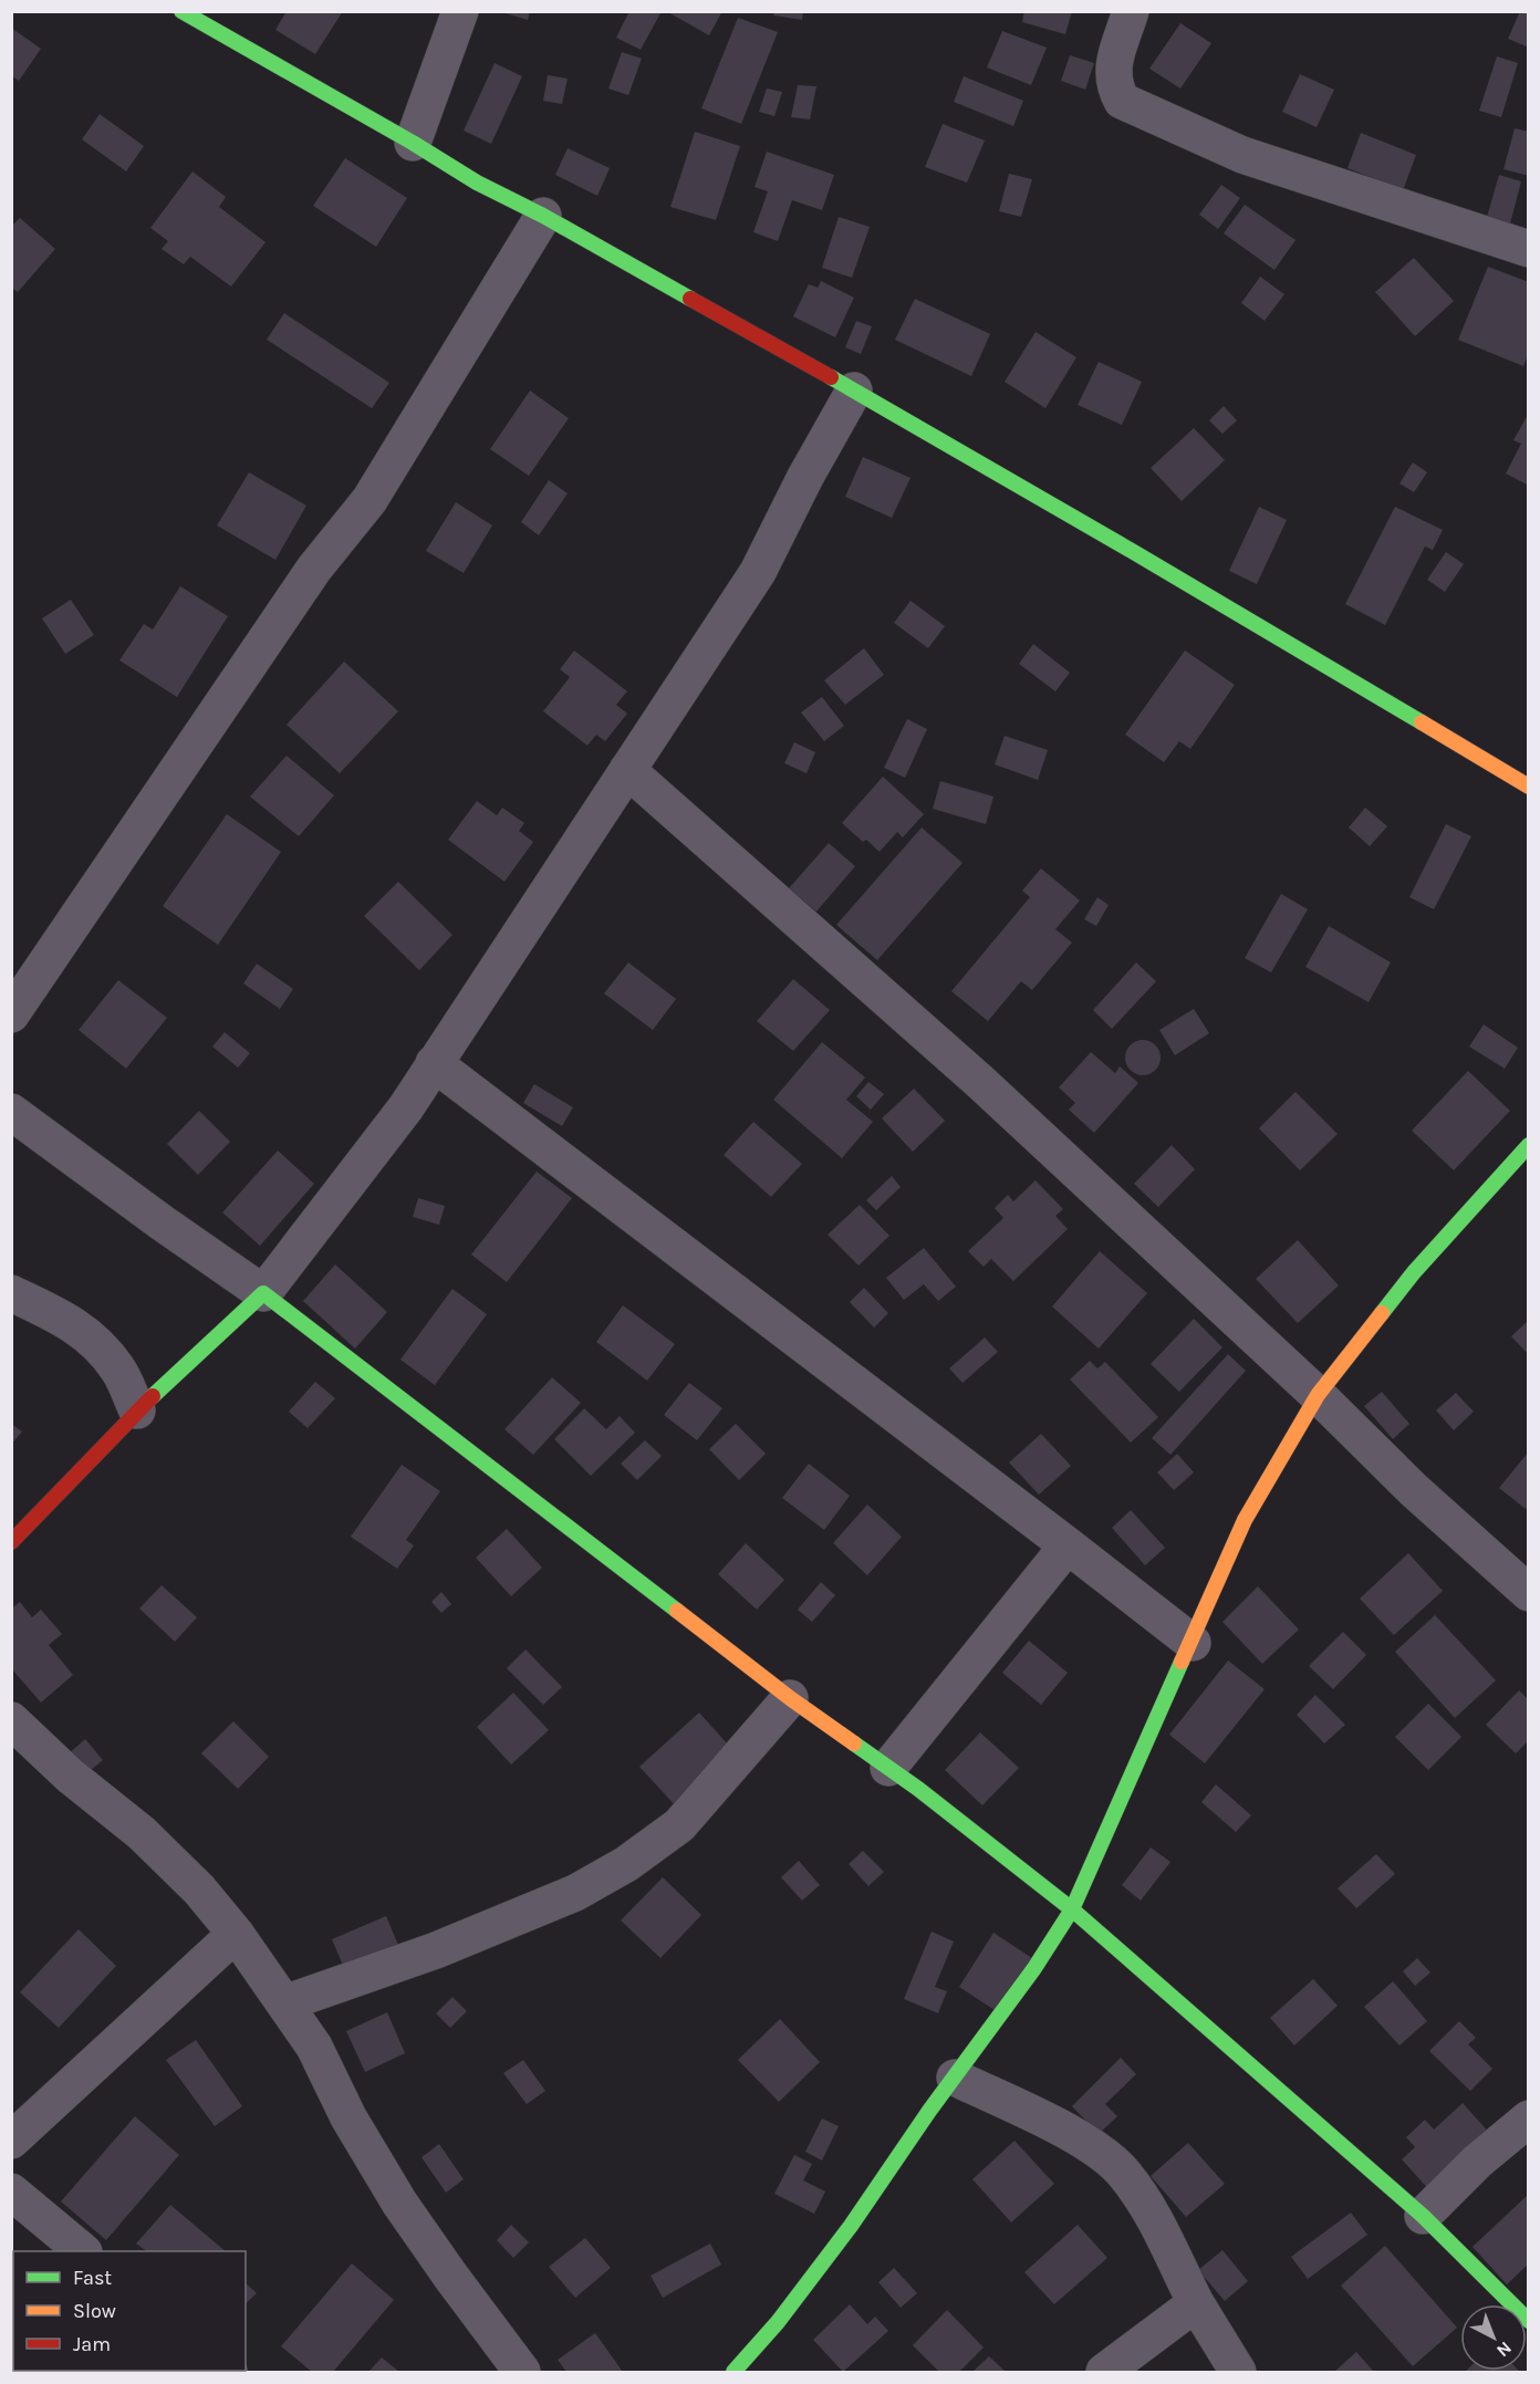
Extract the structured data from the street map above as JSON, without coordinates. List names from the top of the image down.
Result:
{
  "legend": ["Fast", "Slow", "Jam"],
  "north": "bottom right"
}
